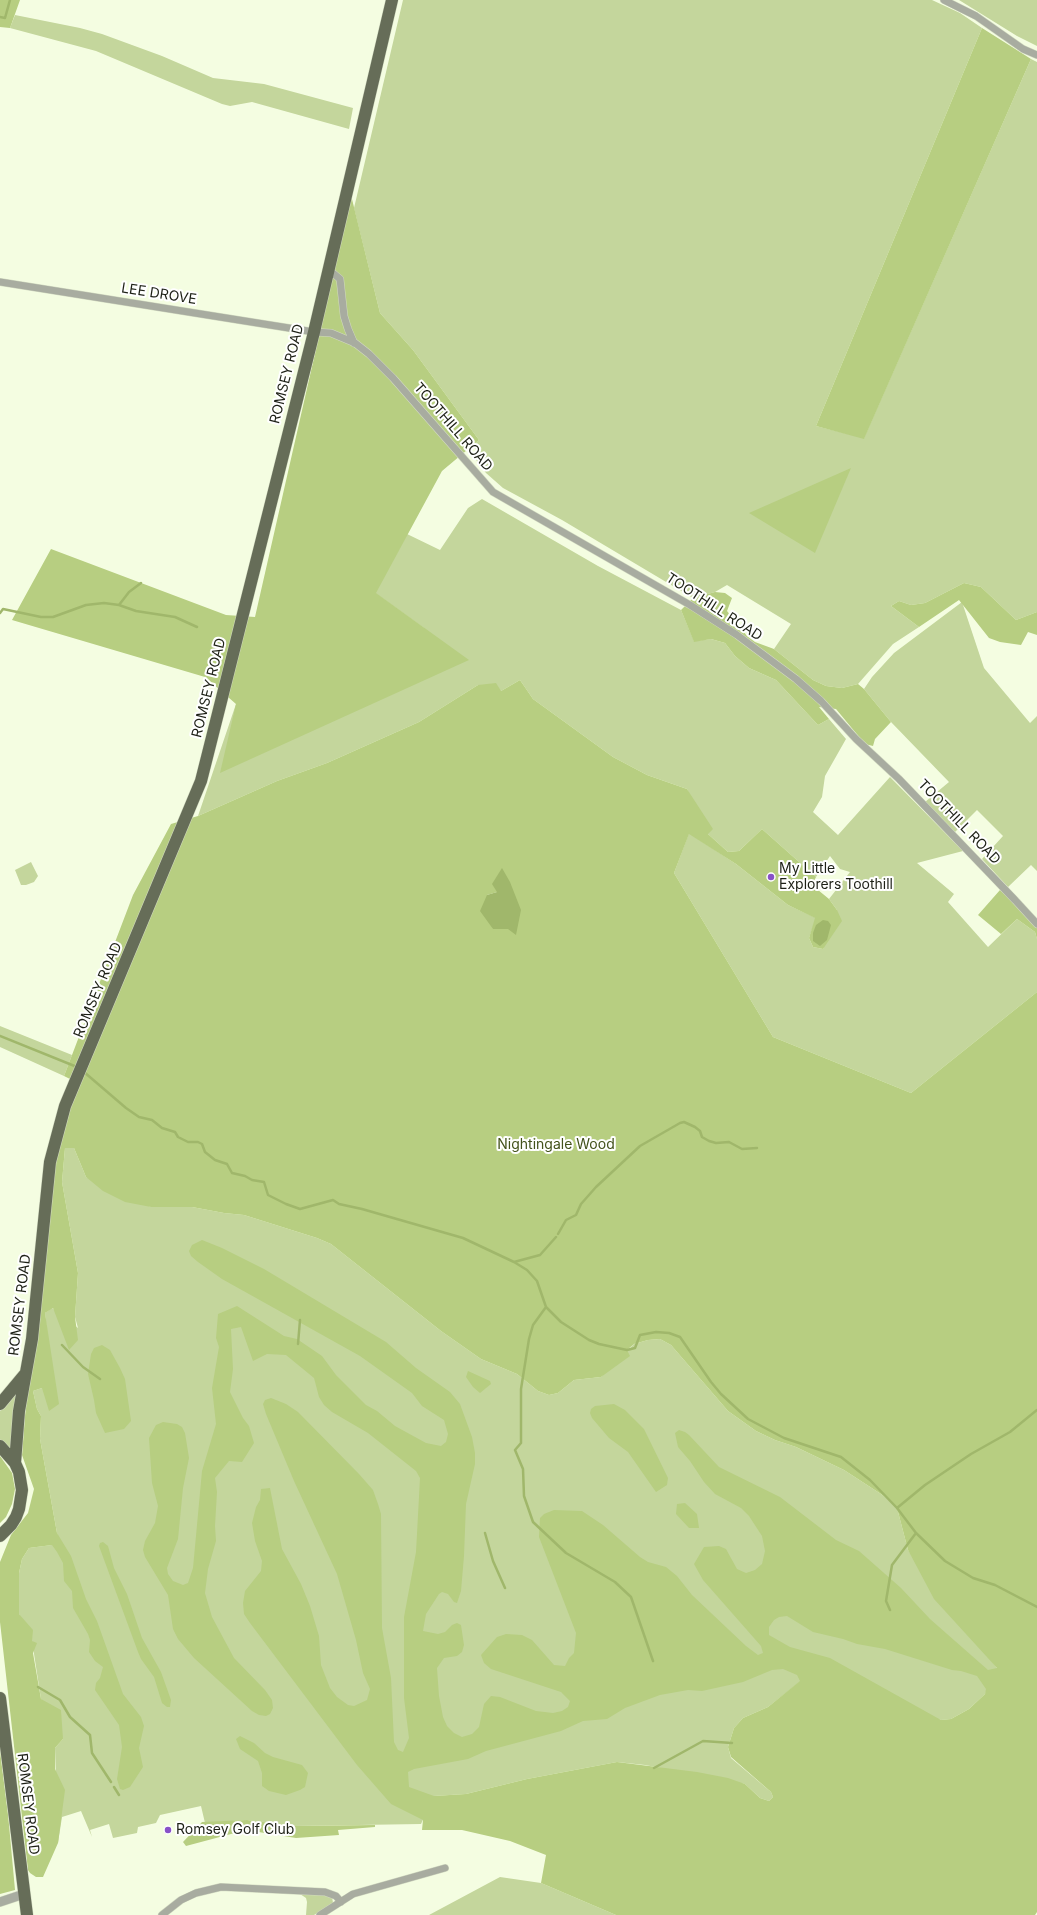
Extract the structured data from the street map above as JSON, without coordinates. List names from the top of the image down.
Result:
{
  "streets": {
    "main road": ["ROMSEY ROAD"],
    "street": ["LEE DROVE", "TOOTHILL ROAD"]
  },
  "crossings": [
    ["LEE DROVE", "ROMSEY ROAD"],
    ["LEE DROVE", "TOOTHILL ROAD"],
    ["ROMSEY ROAD", "TOOTHILL ROAD"]
  ],
  "parks": ["Nightingale Wood"],
  "places": ["My Little Explorers Toothill", "Romsey Golf Club"]
}
